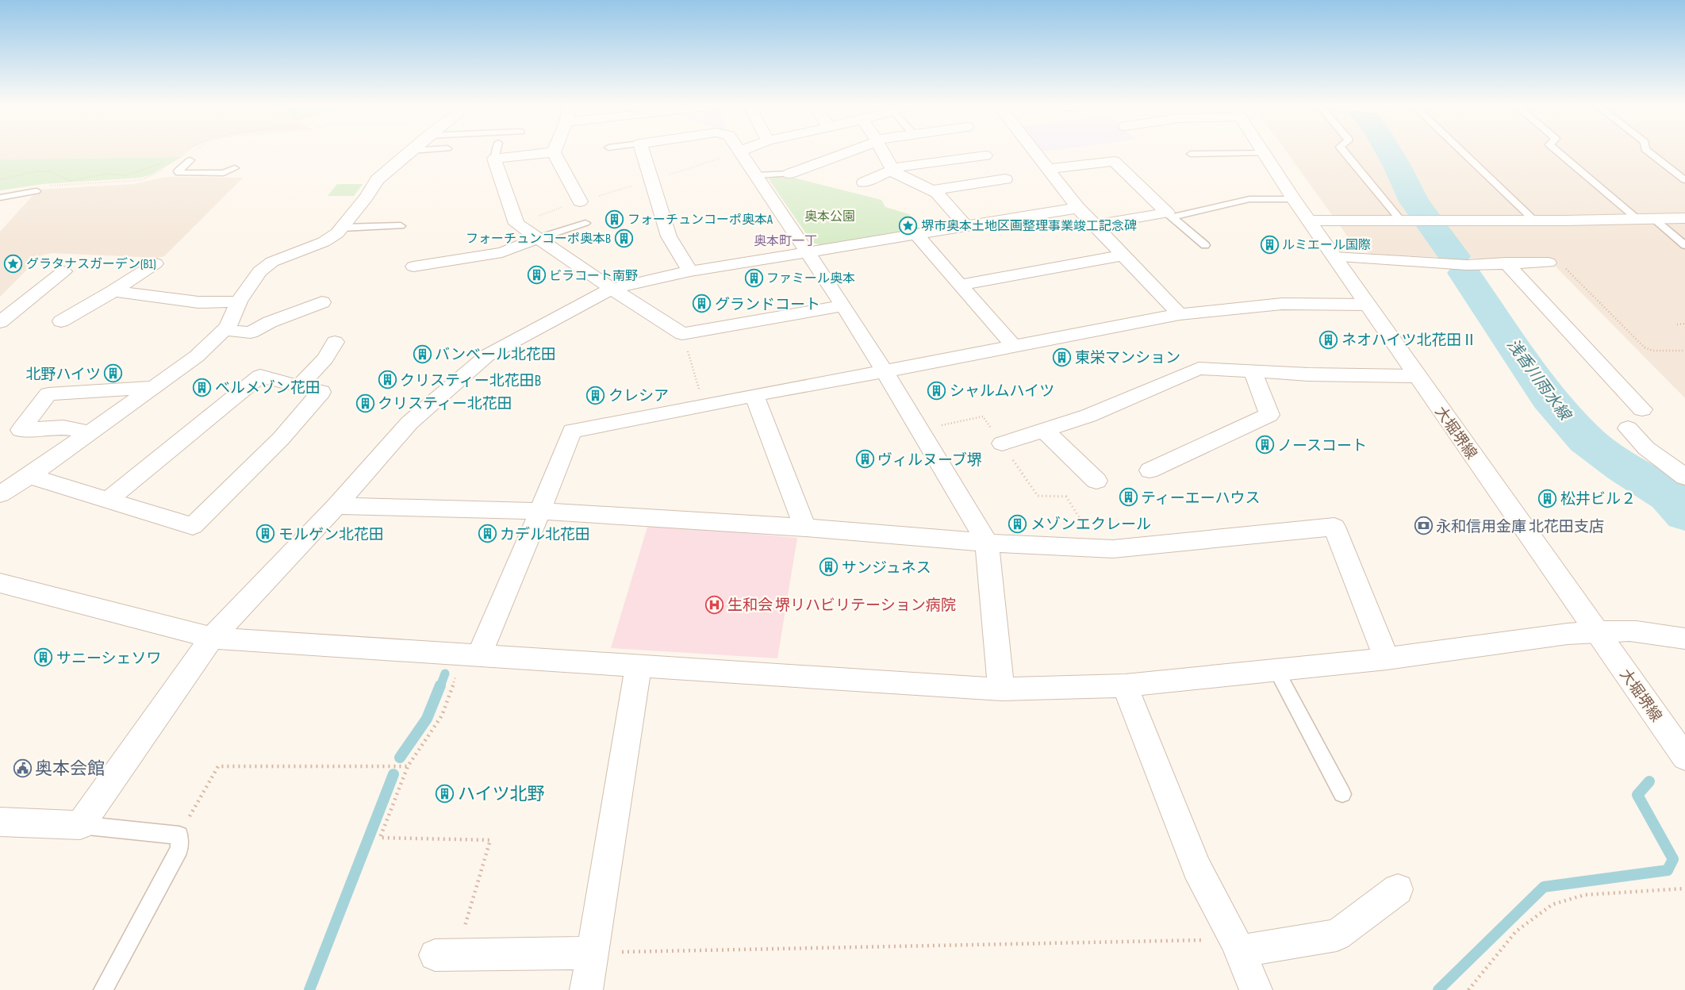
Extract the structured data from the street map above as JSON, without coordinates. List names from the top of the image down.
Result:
{
  "streets": {
    "street": ["大堀堺線"]
  },
  "districts": ["奥本町一丁"],
  "water": ["浅香川雨水線"],
  "parks": ["奥本公園"],
  "places": {
    "building": [
      "フォーチュンコーポ奥本A",
      "フォーチュンコーポ奥本B",
      "ルミエール国際",
      "ビラコート南野",
      "ファミール奥本",
      "グランドコート",
      "ネオハイツ北花田Ⅱ",
      "バンベール北花田",
      "東栄マンション",
      "北野ハイツ",
      "クリスティー北花田B",
      "ベルメゾン花田",
      "シャルムハイツ",
      "クレシア",
      "クリスティー北花田",
      "ノースコート",
      "ヴィルヌーブ堺",
      "ティーエーハウス",
      "松井ビル２",
      "メゾンエクレール",
      "モルゲン北花田",
      "カデル北花田",
      "サンジュネス",
      "サニーシェソワ",
      "ハイツ北野"
    ],
    "place": ["堺市奥本土地区画整理事業竣工記念碑", "グラタナスガーデン(B1)"],
    "bank": ["永和信用金庫 北花田支店"],
    "hospital": ["生和会 堺リハビリテーション病院"],
    "public building": ["奥本会館"]
  }
}
